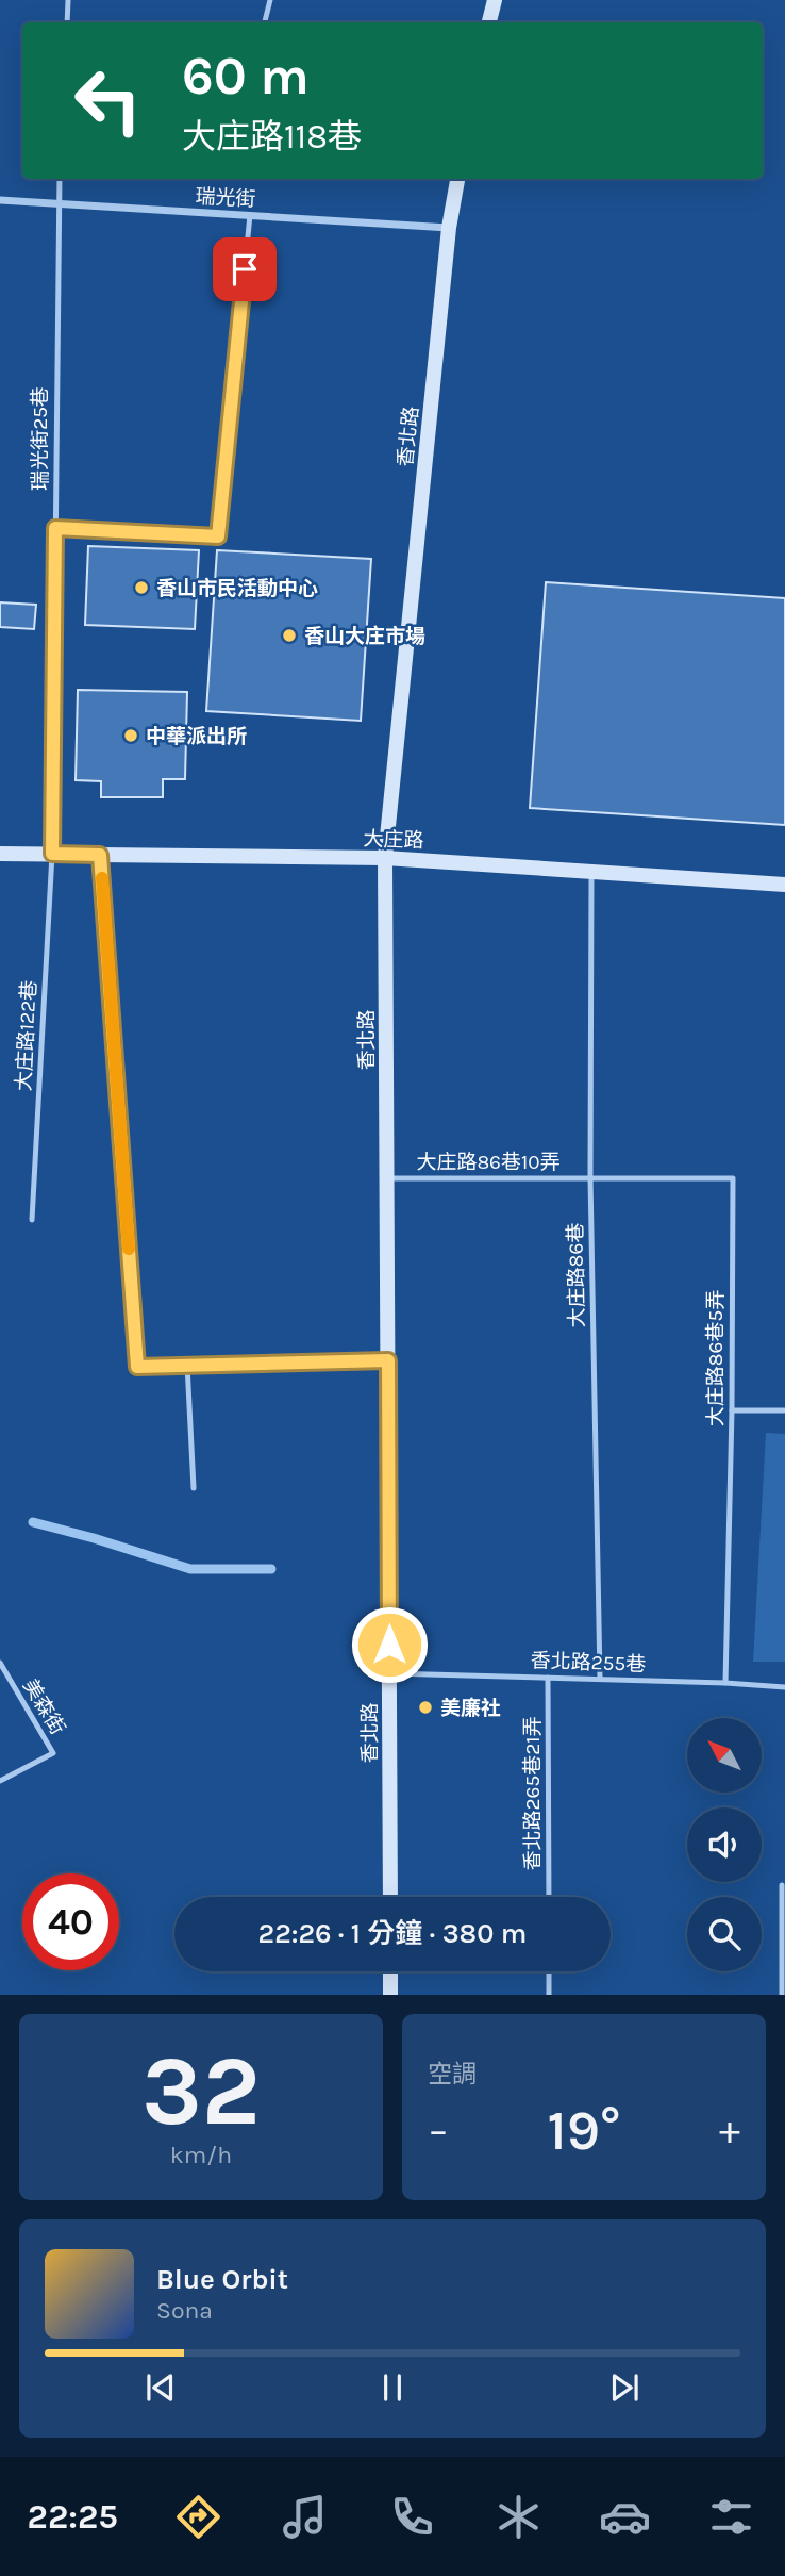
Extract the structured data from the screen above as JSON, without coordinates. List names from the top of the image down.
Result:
{
  "streets": {
    "street": ["瑞光街", "香北路", "大庄路"],
    "lane": [
      "瑞光街25巷",
      "大庄路122巷",
      "大庄路86巷10弄",
      "大庄路86巷",
      "大庄路86巷5弄",
      "香北路255巷",
      "美森街",
      "香北路265巷21弄"
    ]
  },
  "crossings": [
    ["瑞光街", "香北路"],
    ["瑞光街", "瑞光街25巷"],
    ["香北路", "大庄路"],
    ["香北路", "大庄路86巷10弄"],
    ["香北路", "香北路255巷"],
    ["瑞光街25巷", "大庄路"],
    ["瑞光街25巷", "大庄路122巷"],
    ["大庄路", "大庄路122巷"],
    ["大庄路", "大庄路86巷"],
    ["大庄路86巷10弄", "大庄路86巷"],
    ["大庄路86巷10弄", "大庄路86巷5弄"],
    ["大庄路86巷", "大庄路86巷5弄"],
    ["大庄路86巷", "香北路255巷"],
    ["大庄路86巷5弄", "香北路255巷"],
    ["香北路255巷", "香北路265巷21弄"]
  ],
  "places": [
    "香山市民活動中心",
    "香山大庄市場",
    "中華派出所",
    "美廉社"
  ],
  "north": "top left",
  "page": {
    "turn": ["60 m", "大庄路118巷"],
    "limit": "40",
    "trip": "22:26 · 1 分鐘 · 380 m",
    "tile": [
      ["32", "km/h"],
      "空調"
    ],
    "heat": ["−", "19°", "+"],
    "song": ["Blue Orbit", "Sona"],
    "tabs": "22:25"
  }
}
